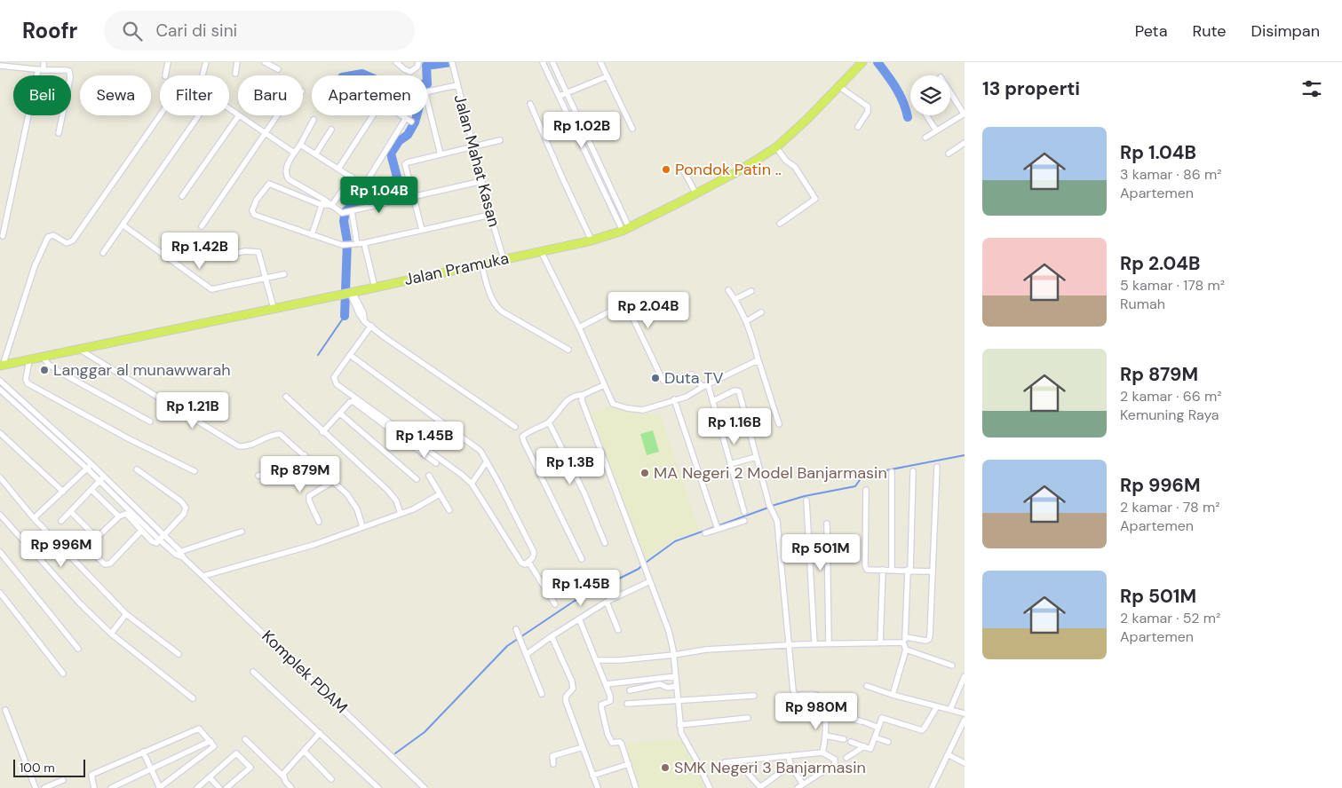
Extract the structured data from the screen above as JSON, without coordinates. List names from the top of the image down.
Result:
{
  "streets": {
    "main road": ["Jalan Pramuka"],
    "street": ["Jalan Mahat Kasan", "Komplek PDAM"]
  },
  "crossings": [
    ["Jalan Mahat Kasan", "Jalan Pramuka"]
  ],
  "places": [
    "Pondok Patin ..",
    "Langgar al munawwarah",
    "Duta TV",
    "MA Negeri 2 Model Banjarmasin",
    "SMK Negeri 3 Banjarmasin"
  ],
  "scale_bar": "100 m",
  "page": {
    "header": "Roofr",
    "search": "Cari di sini",
    "nav": ["Peta", "Rute", "Disimpan"],
    "heading": "13 properti",
    "chip": [
      "Beli",
      "Sewa",
      "Filter",
      "Baru",
      "Apartemen"
    ],
    "price": [
      "Rp 1.02B",
      "Rp 1.04B",
      "Rp 1.42B",
      "Rp 2.04B",
      "Rp 1.21B",
      "Rp 1.16B",
      "Rp 1.45B",
      "Rp 1.3B",
      "Rp 879M",
      "Rp 996M",
      "Rp 501M",
      "Rp 1.45B",
      "Rp 980M"
    ],
    "list": [
      {
        "name": "Rp 1.04B",
        "note": "3 kamar · 86 m² · Apartemen"
      },
      {
        "name": "Rp 2.04B",
        "note": "5 kamar · 178 m² · Rumah"
      },
      {
        "name": "Rp 879M",
        "note": "2 kamar · 66 m² · Kemuning Raya"
      },
      {
        "name": "Rp 996M",
        "note": "2 kamar · 78 m² · Apartemen"
      },
      {
        "name": "Rp 501M",
        "note": "2 kamar · 52 m² · Apartemen"
      }
    ],
    "scale": "100 m"
  }
}
